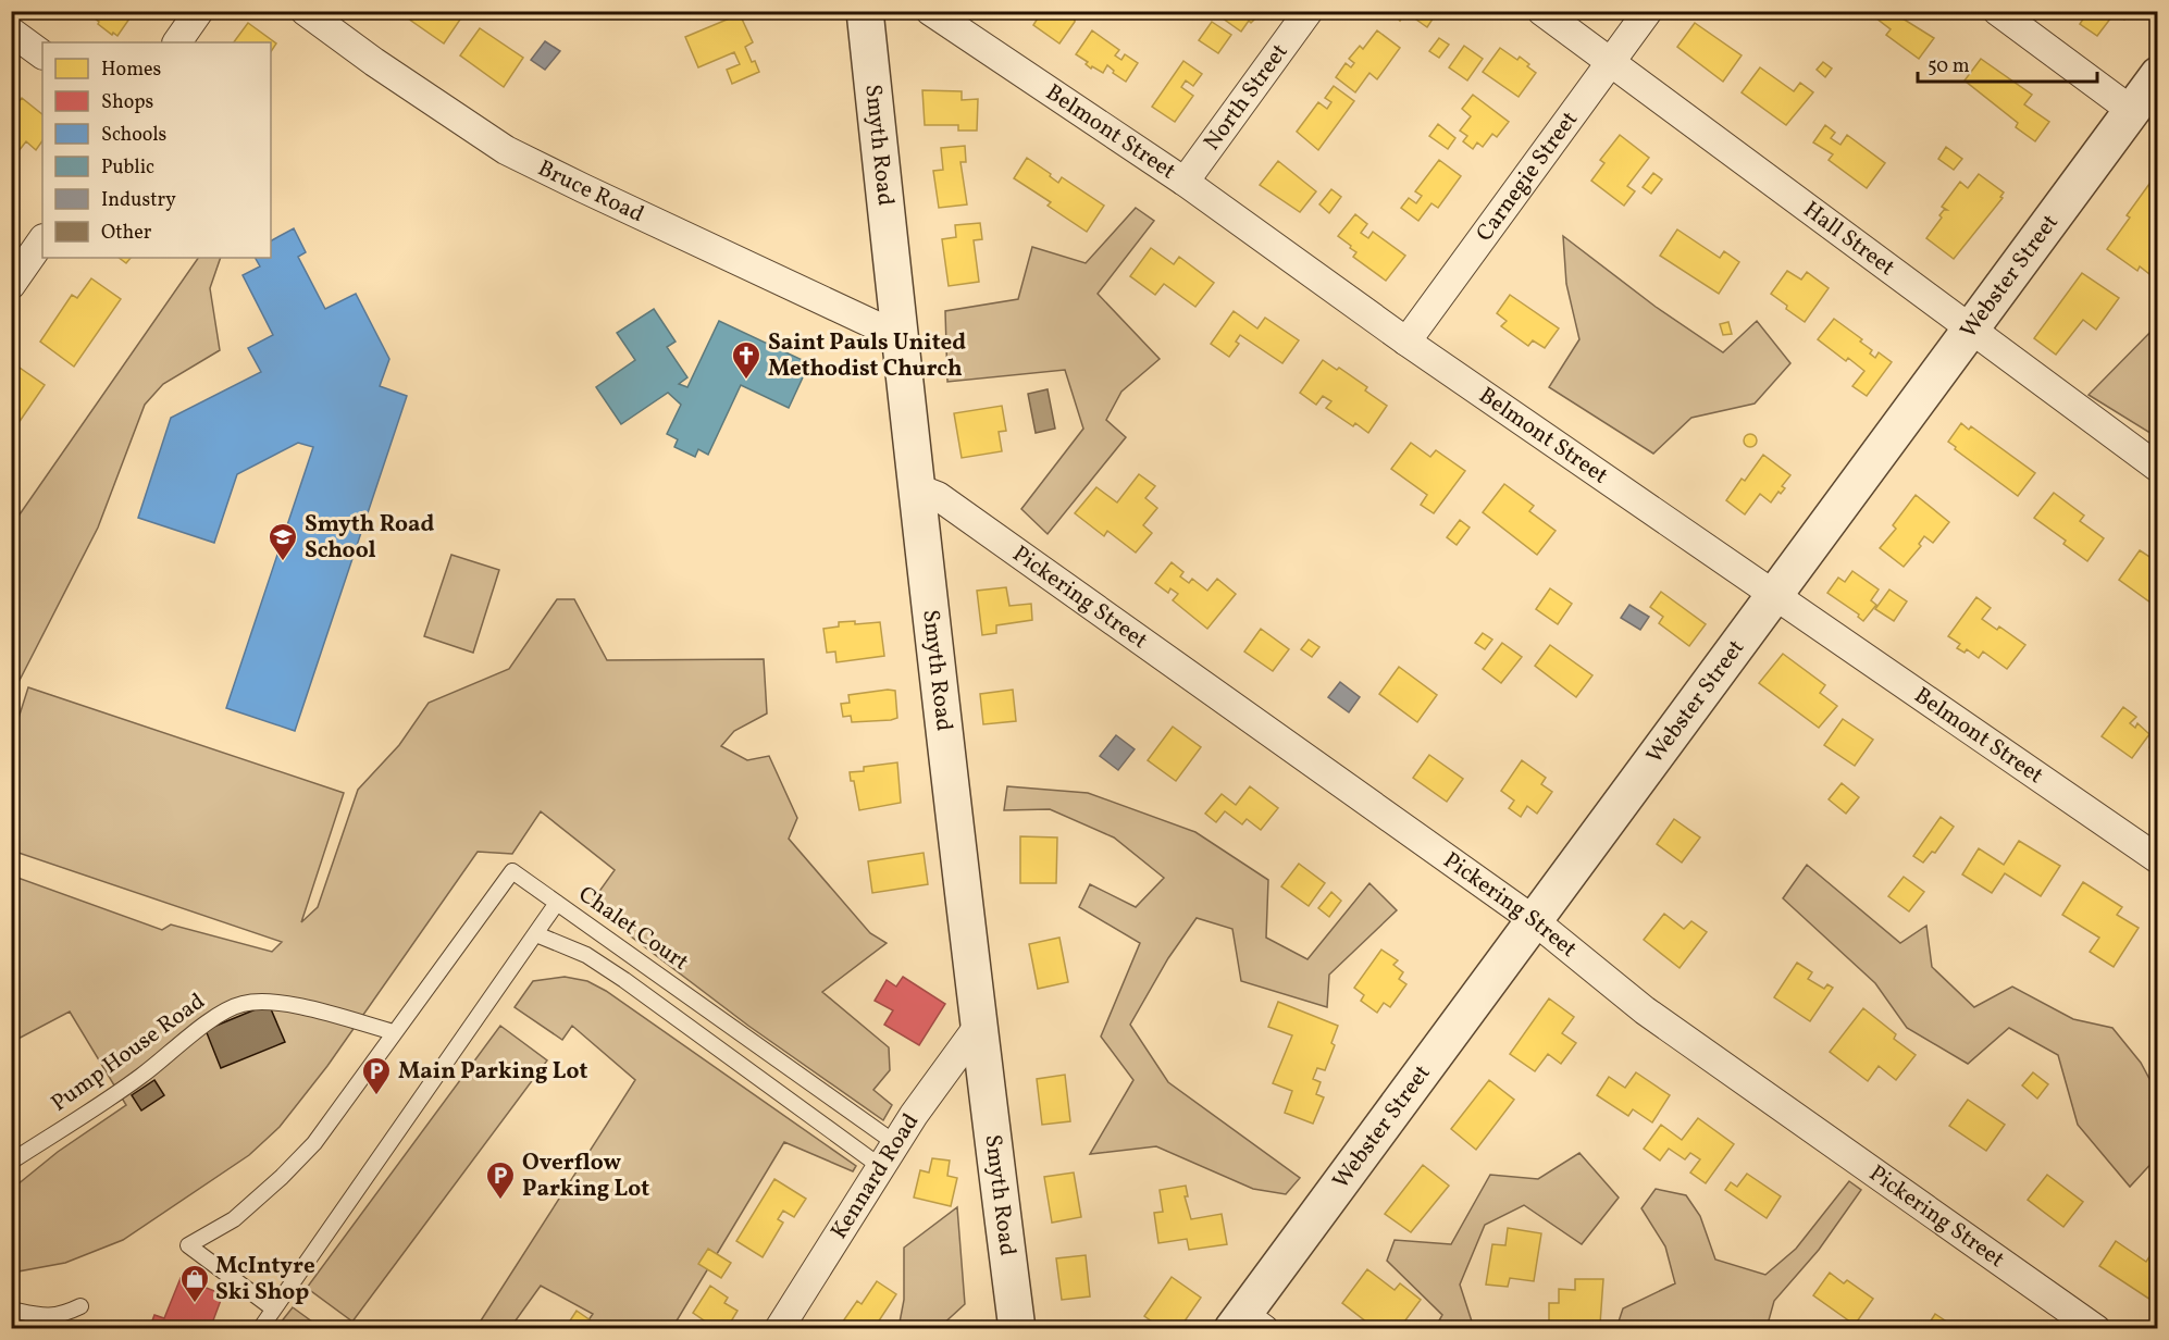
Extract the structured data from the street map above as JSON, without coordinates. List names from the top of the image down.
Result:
{
  "streets": {
    "street": [
      "North Street",
      "Belmont Street",
      "Smyth Road",
      "Carnegie Street",
      "Bruce Road",
      "Hall Street",
      "Webster Street",
      "Pickering Street",
      "Kennard Road"
    ],
    "lane": ["Chalet Court", "Pump House Road"]
  },
  "crossings": [
    ["North Street", "Belmont Street"],
    ["Belmont Street", "Carnegie Street"],
    ["Belmont Street", "Webster Street"],
    ["Smyth Road", "Bruce Road"],
    ["Smyth Road", "Pickering Street"],
    ["Smyth Road", "Kennard Road"],
    ["Carnegie Street", "Hall Street"],
    ["Hall Street", "Webster Street"],
    ["Webster Street", "Pickering Street"],
    ["Chalet Court", "Kennard Road"]
  ],
  "places": {
    "church": ["Saint Pauls United Methodist Church"],
    "school or university": ["Smyth Road School"],
    "parking": ["Main Parking Lot", "Overflow Parking Lot"],
    "shop": ["McIntyre Ski Shop"]
  },
  "legend": [
    "Homes",
    "Shops",
    "Schools",
    "Public",
    "Industry",
    "Other"
  ],
  "scale_bar": "50 m"
}
